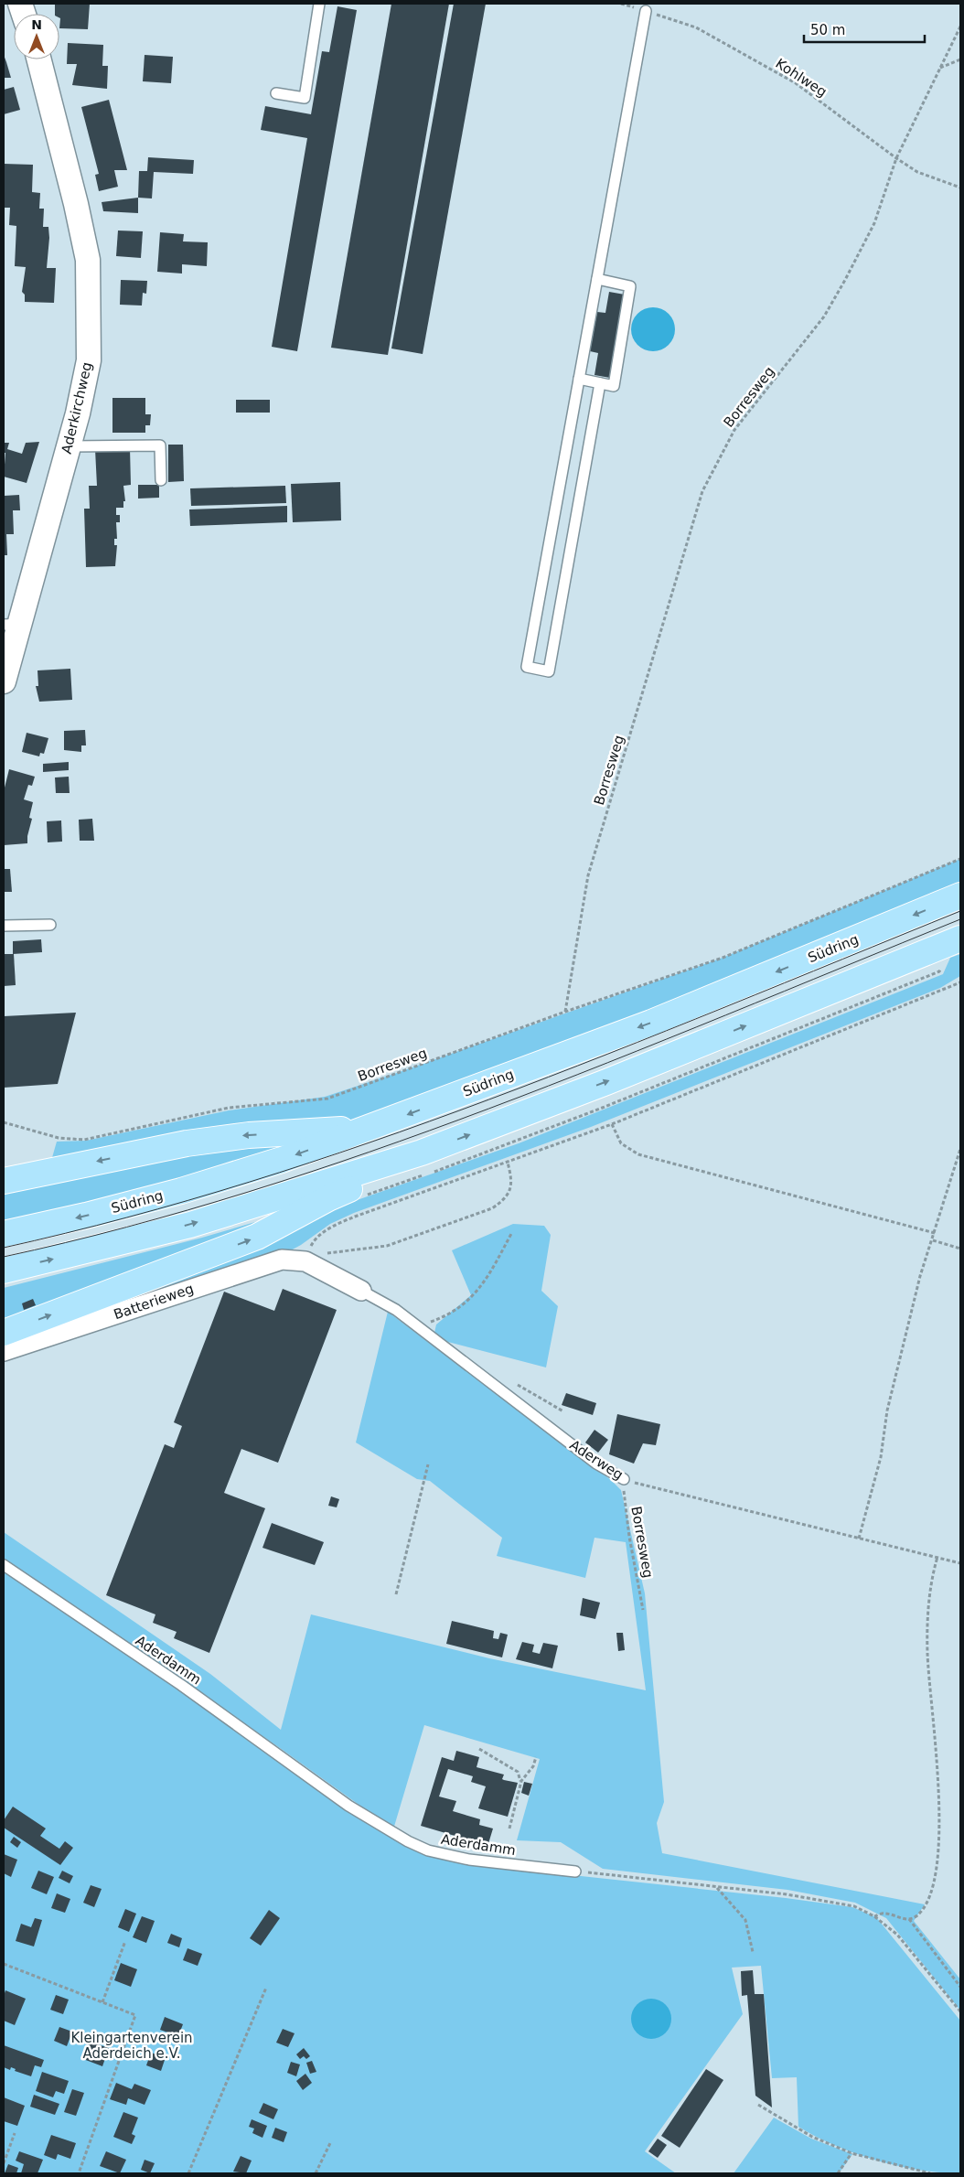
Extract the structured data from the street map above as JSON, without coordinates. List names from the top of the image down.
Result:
{
  "streets": {
    "main road": ["Südring"],
    "street": ["Aderkirchweg", "Batterieweg", "Aderweg"],
    "lane": ["Aderdamm"],
    "path": ["Kohlweg", "Borresweg"]
  },
  "crossings": [
    ["Kohlweg", "Borresweg"],
    ["Borresweg", "Aderweg"],
    ["Batterieweg", "Aderweg"]
  ],
  "parks": ["Kleingartenverein Aderdeich e.V."],
  "scale_bar": "50 m",
  "north": "top"
}
